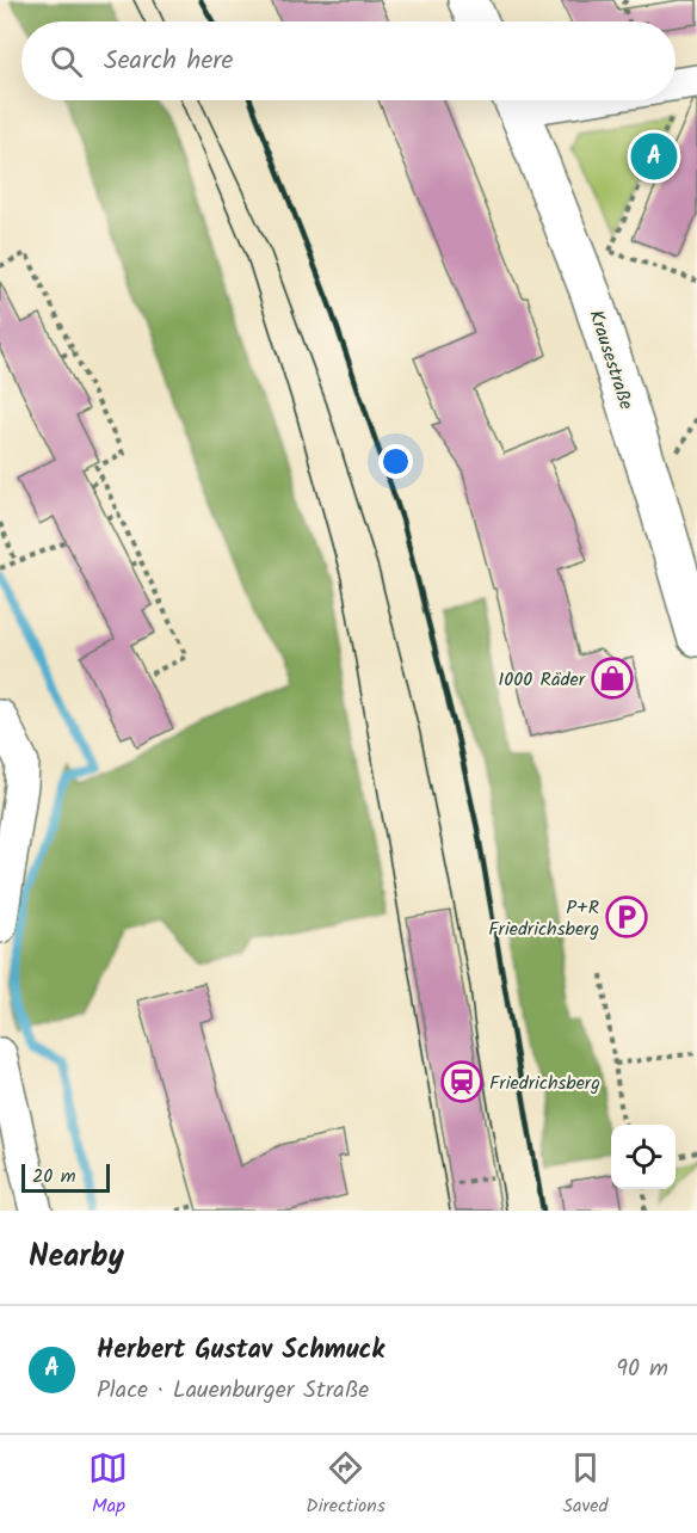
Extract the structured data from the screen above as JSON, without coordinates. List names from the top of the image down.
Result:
{
  "streets": {
    "main road": ["Krausestraße"]
  },
  "places": {
    "shop": ["1000 Räder"],
    "parking": ["P+R Friedrichsberg"],
    "station": ["Friedrichsberg"]
  },
  "scale_bar": "20 m",
  "page": {
    "search": "Search here",
    "pins": "A",
    "scale": "20 m",
    "heading": "Nearby",
    "list": [
      {
        "mark": "A",
        "name": "Herbert Gustav Schmuck",
        "note": "Place · Lauenburger Straße",
        "value": "90 m"
      }
    ],
    "nav": ["Map", "Directions", "Saved"]
  }
}
